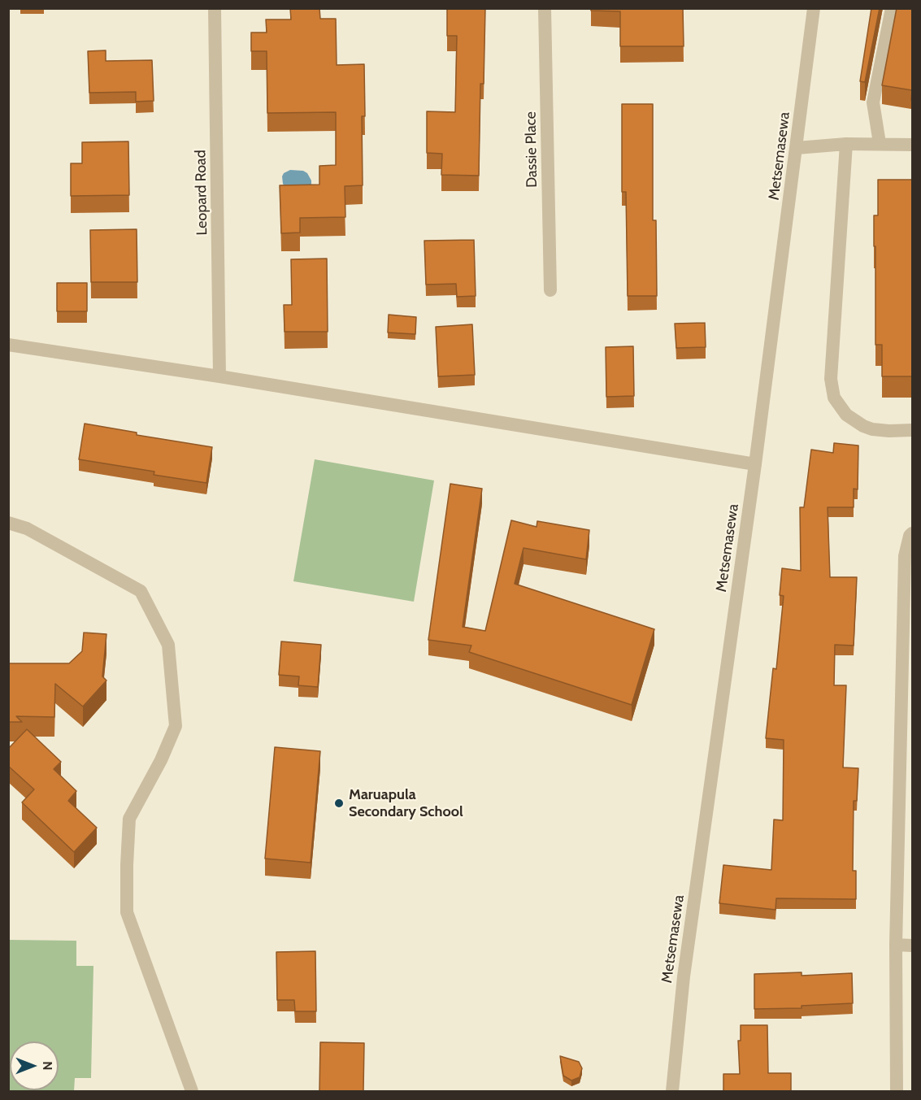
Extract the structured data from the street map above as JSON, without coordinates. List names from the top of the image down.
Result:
{
  "streets": {
    "street": ["Dassie Place", "Metsemasewa", "Leopard Road"]
  },
  "places": ["Maruapula Secondary School"],
  "north": "right"
}
